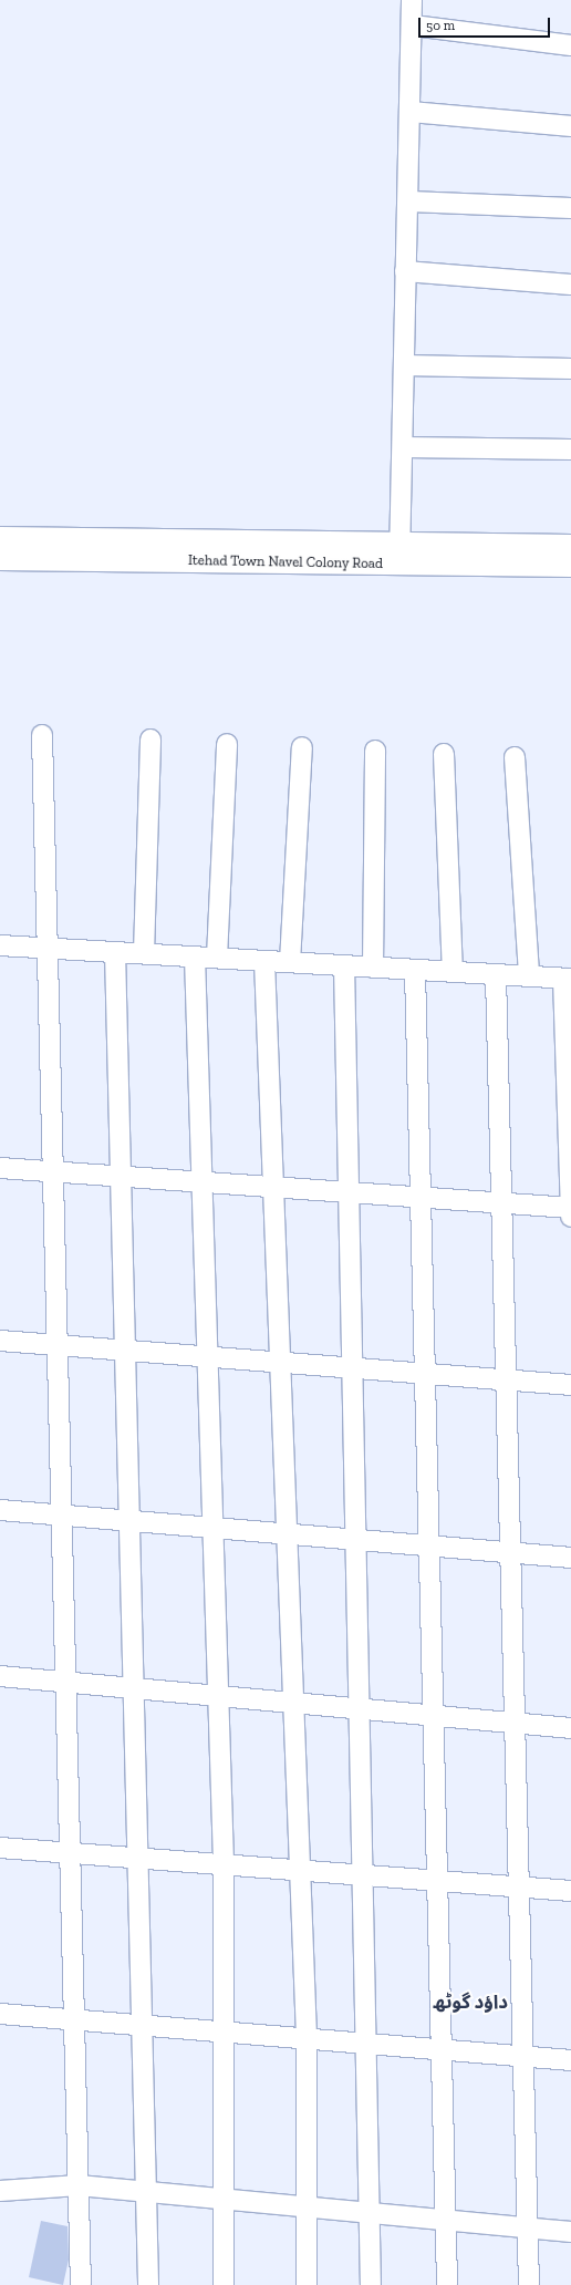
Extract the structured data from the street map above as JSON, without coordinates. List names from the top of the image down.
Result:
{
  "streets": {
    "main road": ["Itehad Town Navel Colony Road"]
  },
  "districts": ["داؤد گوٹھ"],
  "scale_bar": "50 m"
}
